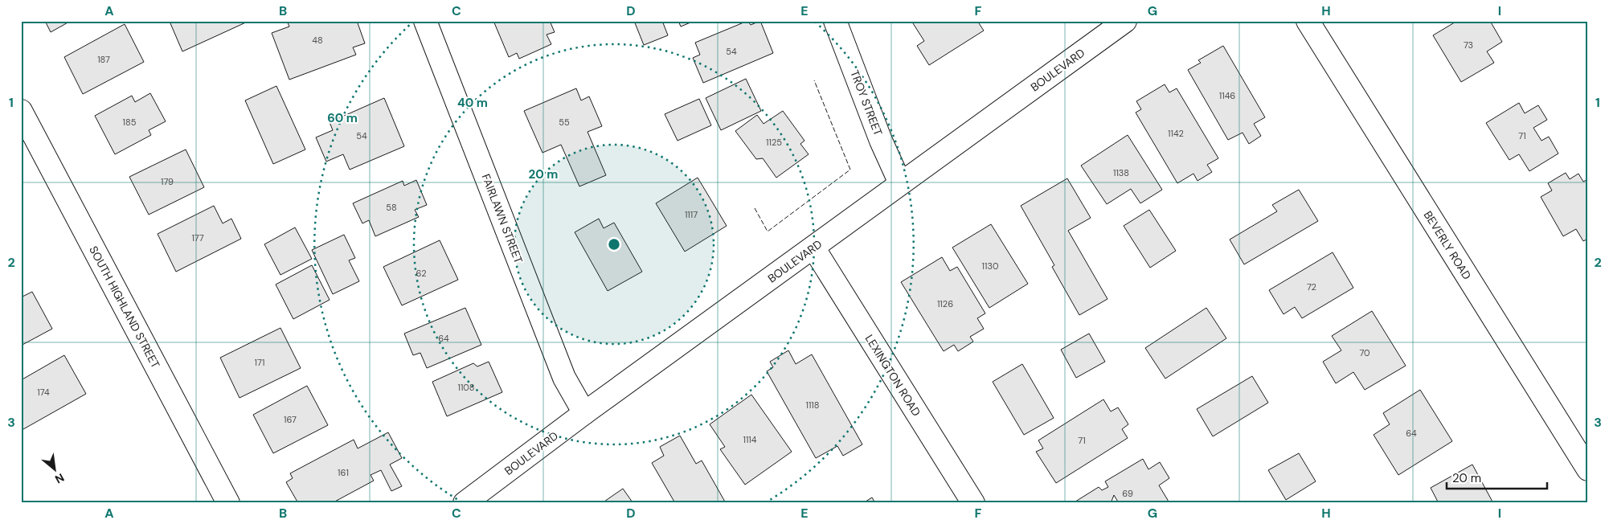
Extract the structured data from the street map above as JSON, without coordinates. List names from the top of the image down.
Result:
{
  "streets": {
    "street": [
      "BOULEVARD",
      "TROY STREET",
      "FAIRLAWN STREET",
      "BEVERLY ROAD",
      "SOUTH HIGHLAND STREET",
      "LEXINGTON ROAD"
    ]
  },
  "crossings": [
    ["BOULEVARD", "TROY STREET"],
    ["BOULEVARD", "FAIRLAWN STREET"],
    ["BOULEVARD", "LEXINGTON ROAD"]
  ],
  "house_numbers": [
    "48",
    "73",
    "54",
    "187",
    "1146",
    "185",
    "55",
    "1142",
    "54",
    "71",
    "1125",
    "1138",
    "179",
    "58",
    "1117",
    "177",
    "1130",
    "62",
    "72",
    "1126",
    "64",
    "70",
    "171",
    "1108",
    "174",
    "1118",
    "167",
    "64",
    "1114",
    "71",
    "161",
    "69"
  ],
  "scale_bar": "20 m",
  "north": "bottom right",
  "grid": {
    "columns": [
      "A",
      "B",
      "C",
      "D",
      "E",
      "F",
      "G",
      "H",
      "I"
    ],
    "rows": ["1", "2", "3"]
  },
  "rings": ["40 m", "60 m", "20 m"]
}
